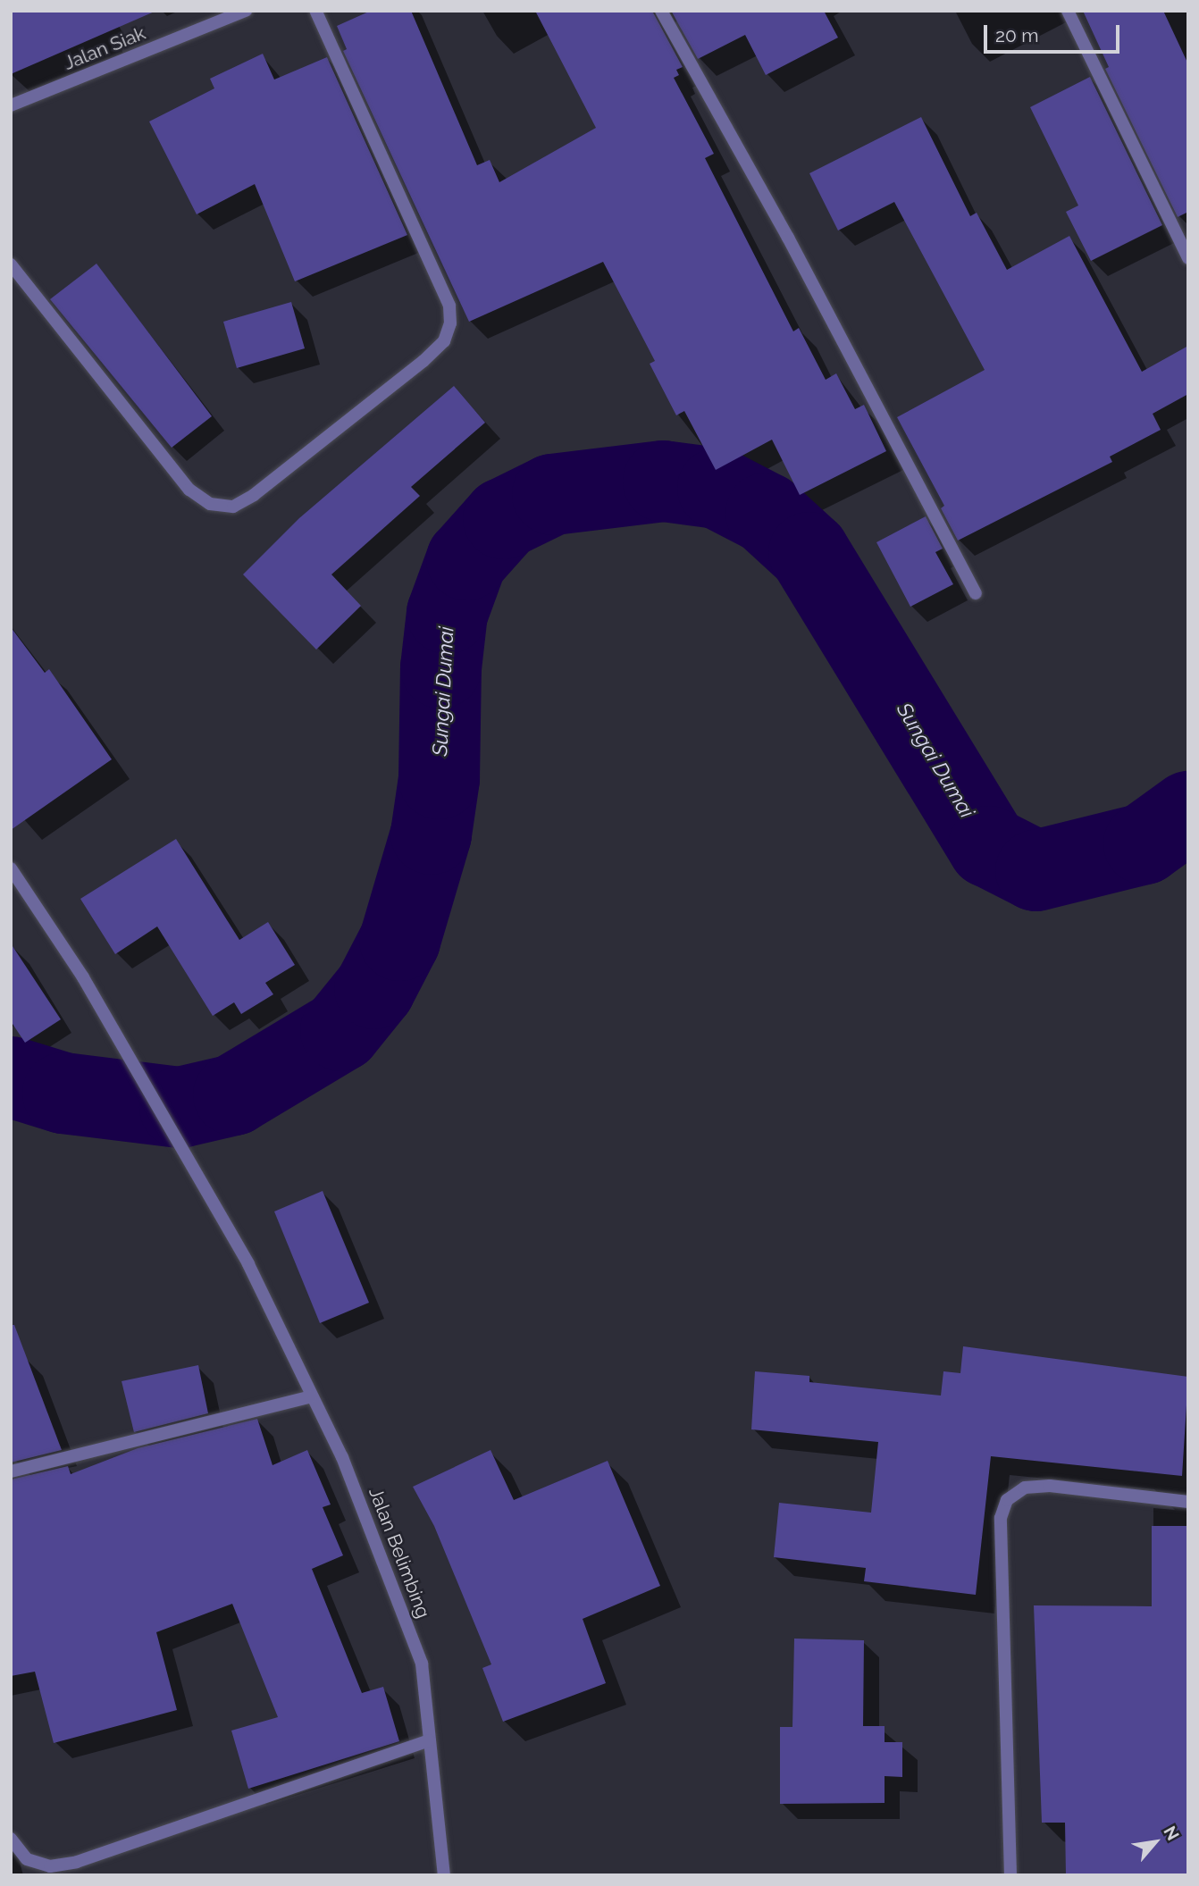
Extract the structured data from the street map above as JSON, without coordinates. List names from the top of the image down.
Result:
{
  "streets": {
    "street": ["Jalan Siak", "Jalan Belimbing"]
  },
  "water": ["Sungai Dumai"],
  "scale_bar": "20 m",
  "north": "top right"
}
